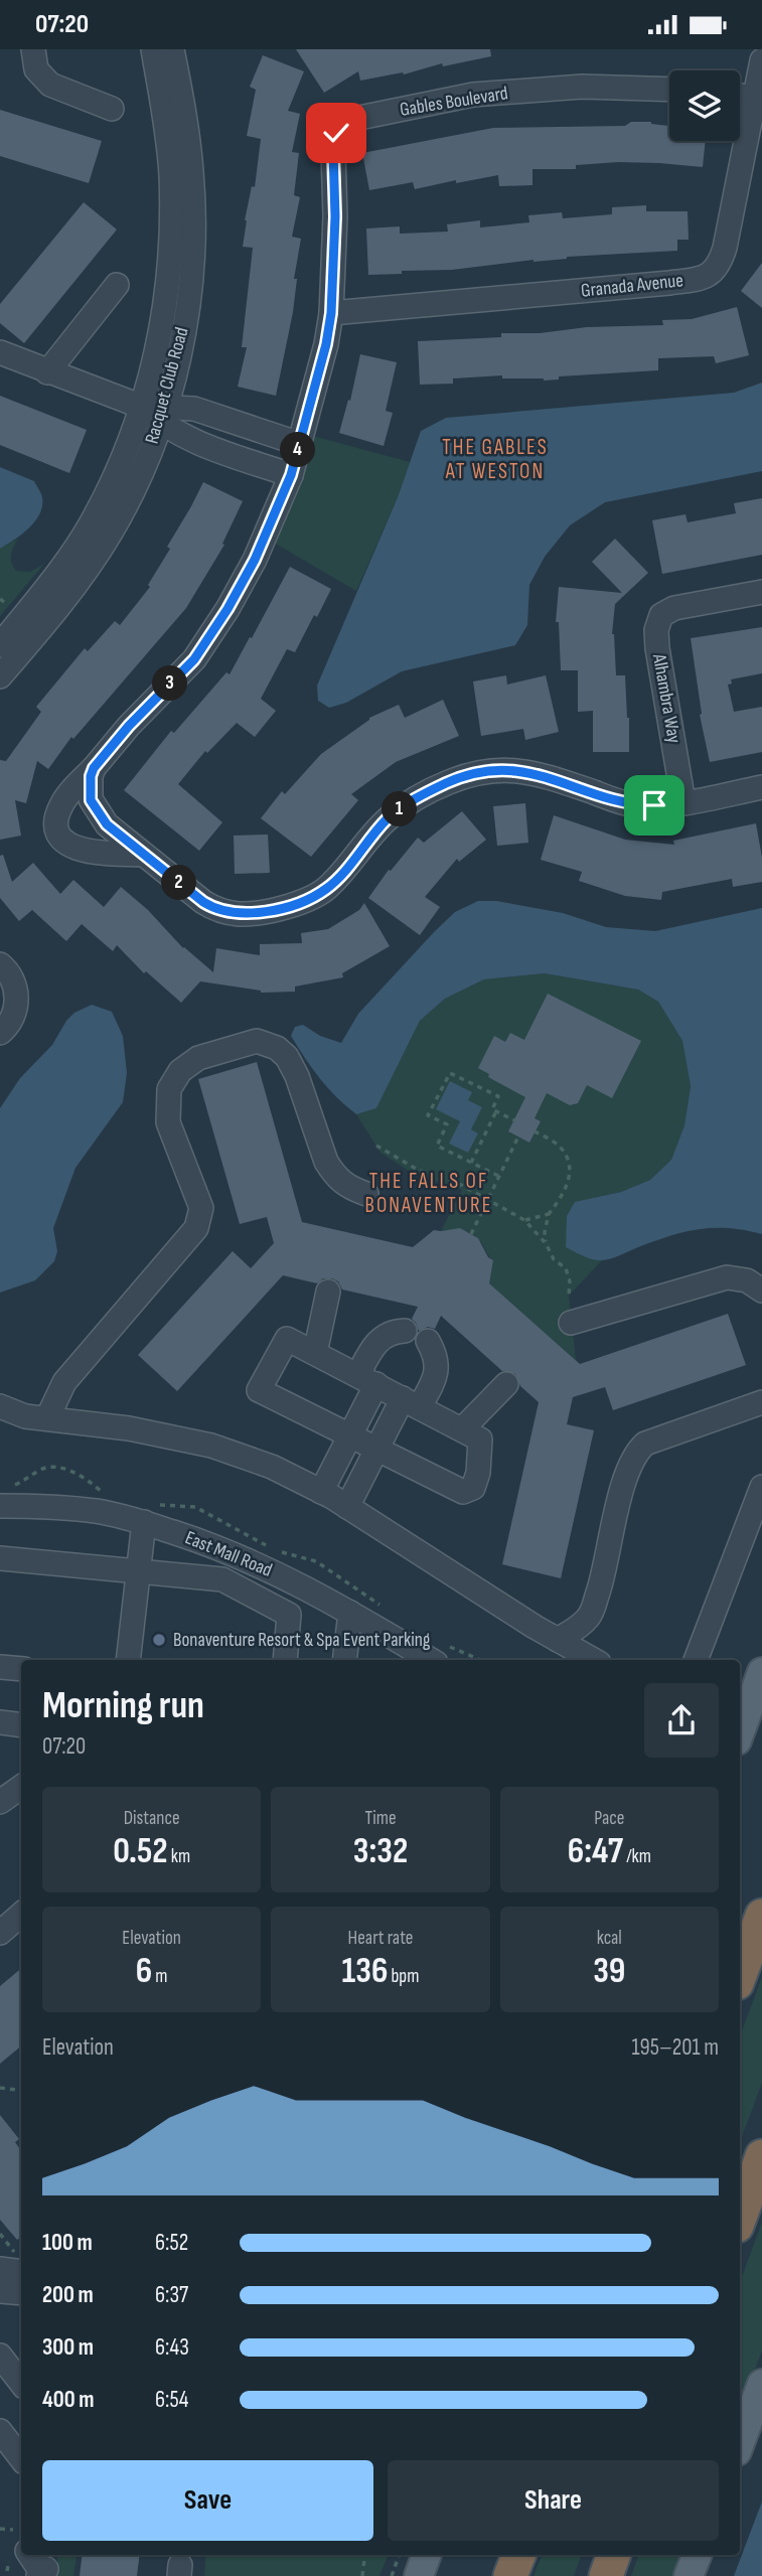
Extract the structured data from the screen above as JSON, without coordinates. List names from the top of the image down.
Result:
{
  "streets": {
    "street": [
      "Gables Boulevard",
      "Granada Avenue",
      "Racquet Club Road",
      "Alhambra Way",
      "East Mall Road"
    ]
  },
  "crossings": [
    ["Gables Boulevard", "Granada Avenue"]
  ],
  "districts": ["THE GABLES AT WESTON", "THE FALLS OF BONAVENTURE"],
  "places": ["Bonaventure Resort & Spa Event Parking"],
  "page": {
    "status": "07:20",
    "pins": [
      "4",
      "3",
      "1",
      "2"
    ],
    "heading": ["Morning run", "07:20"],
    "stats": [
      ["Distance", "0.52 km"],
      ["Time", "3:32"],
      ["Pace", "6:47 /km"],
      ["Elevation", "6 m"],
      ["Heart rate", "136 bpm"],
      ["kcal", "39"]
    ],
    "chart": ["Elevation", "195–201 m"],
    "list": [
      {
        "name": "100 m",
        "note": "6:52"
      },
      {
        "name": "200 m",
        "note": "6:37"
      },
      {
        "name": "300 m",
        "note": "6:43"
      },
      {
        "name": "400 m",
        "note": "6:54"
      }
    ],
    "buttons": ["Save", "Share"]
  }
}
